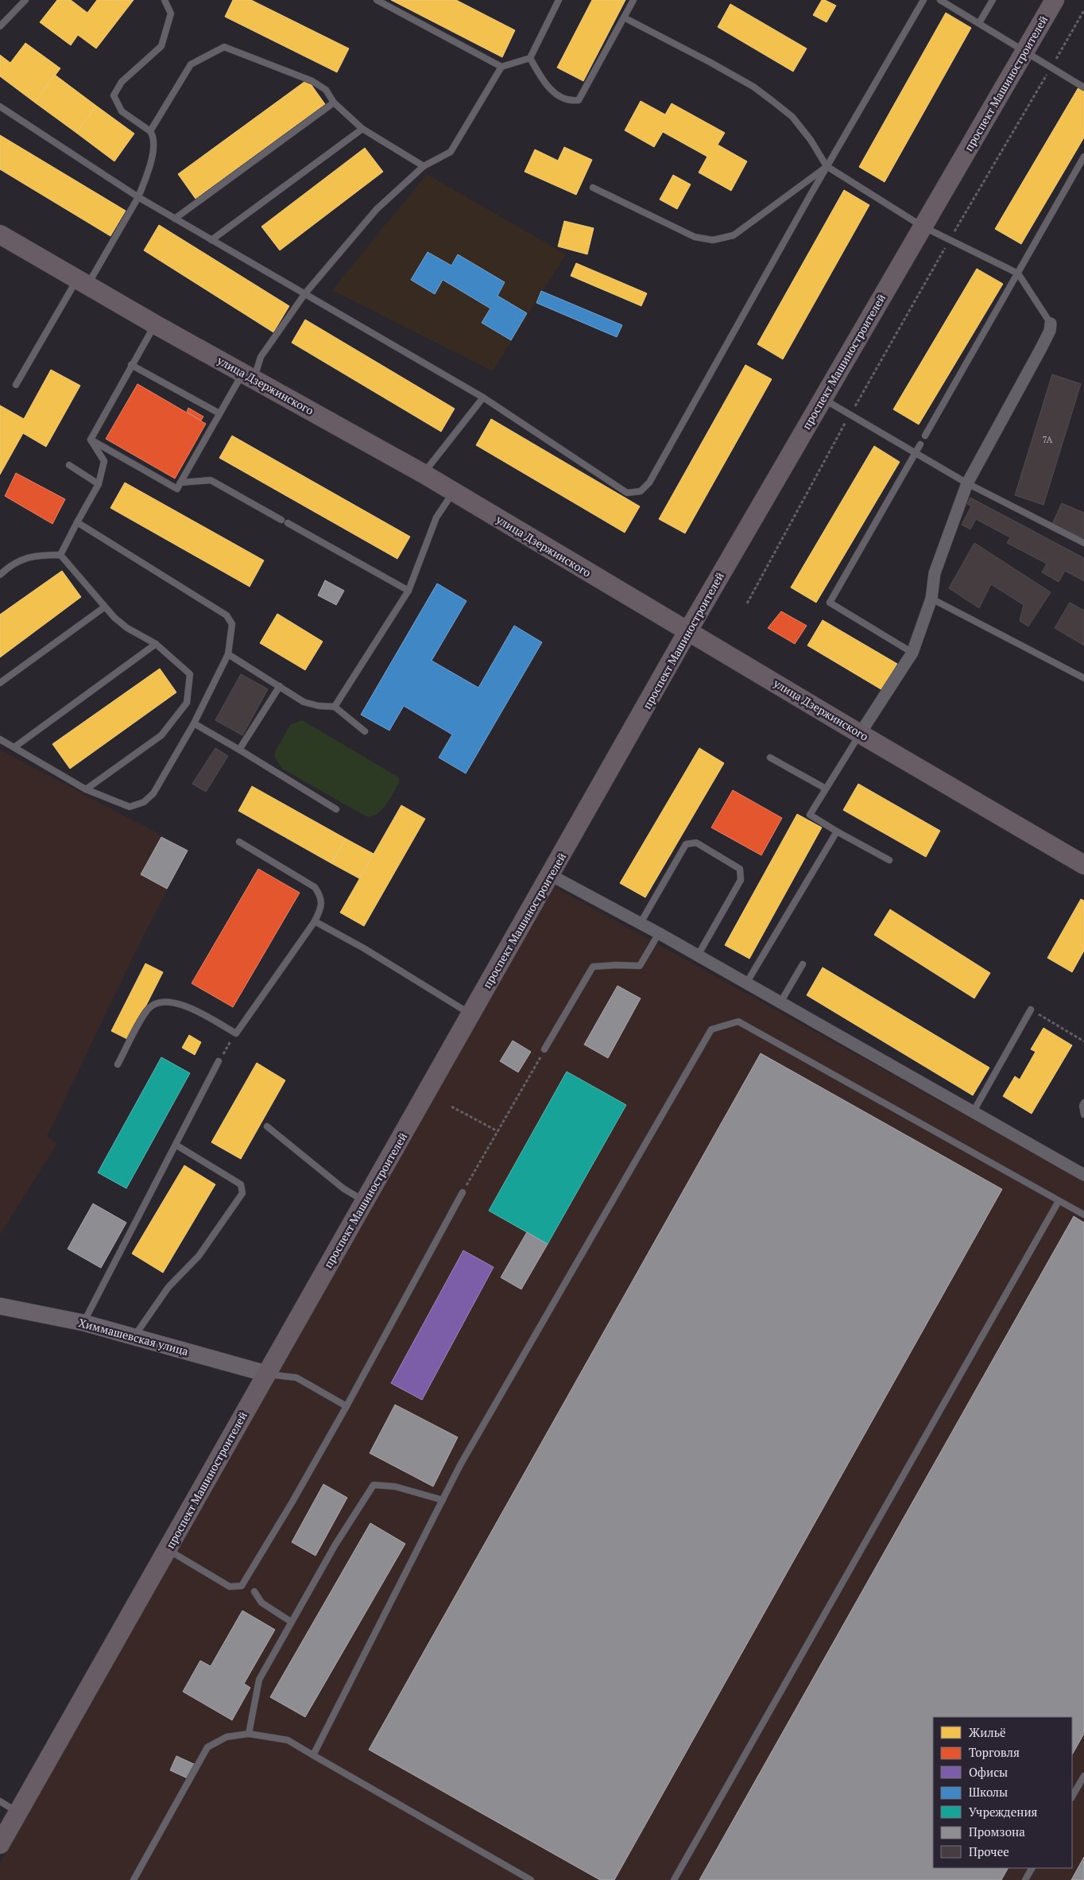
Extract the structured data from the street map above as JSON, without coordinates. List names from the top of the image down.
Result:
{
  "streets": {
    "main road": ["проспект Машиностроителей", "улица Дзержинского"],
    "street": ["Химмашевская улица"]
  },
  "crossings": [
    ["проспект Машиностроителей", "улица Дзержинского"],
    ["проспект Машиностроителей", "Химмашевская улица"]
  ],
  "house_numbers": ["7А"],
  "legend": [
    "Жильё",
    "Торговля",
    "Офисы",
    "Школы",
    "Учреждения",
    "Промзона",
    "Прочее"
  ]
}
